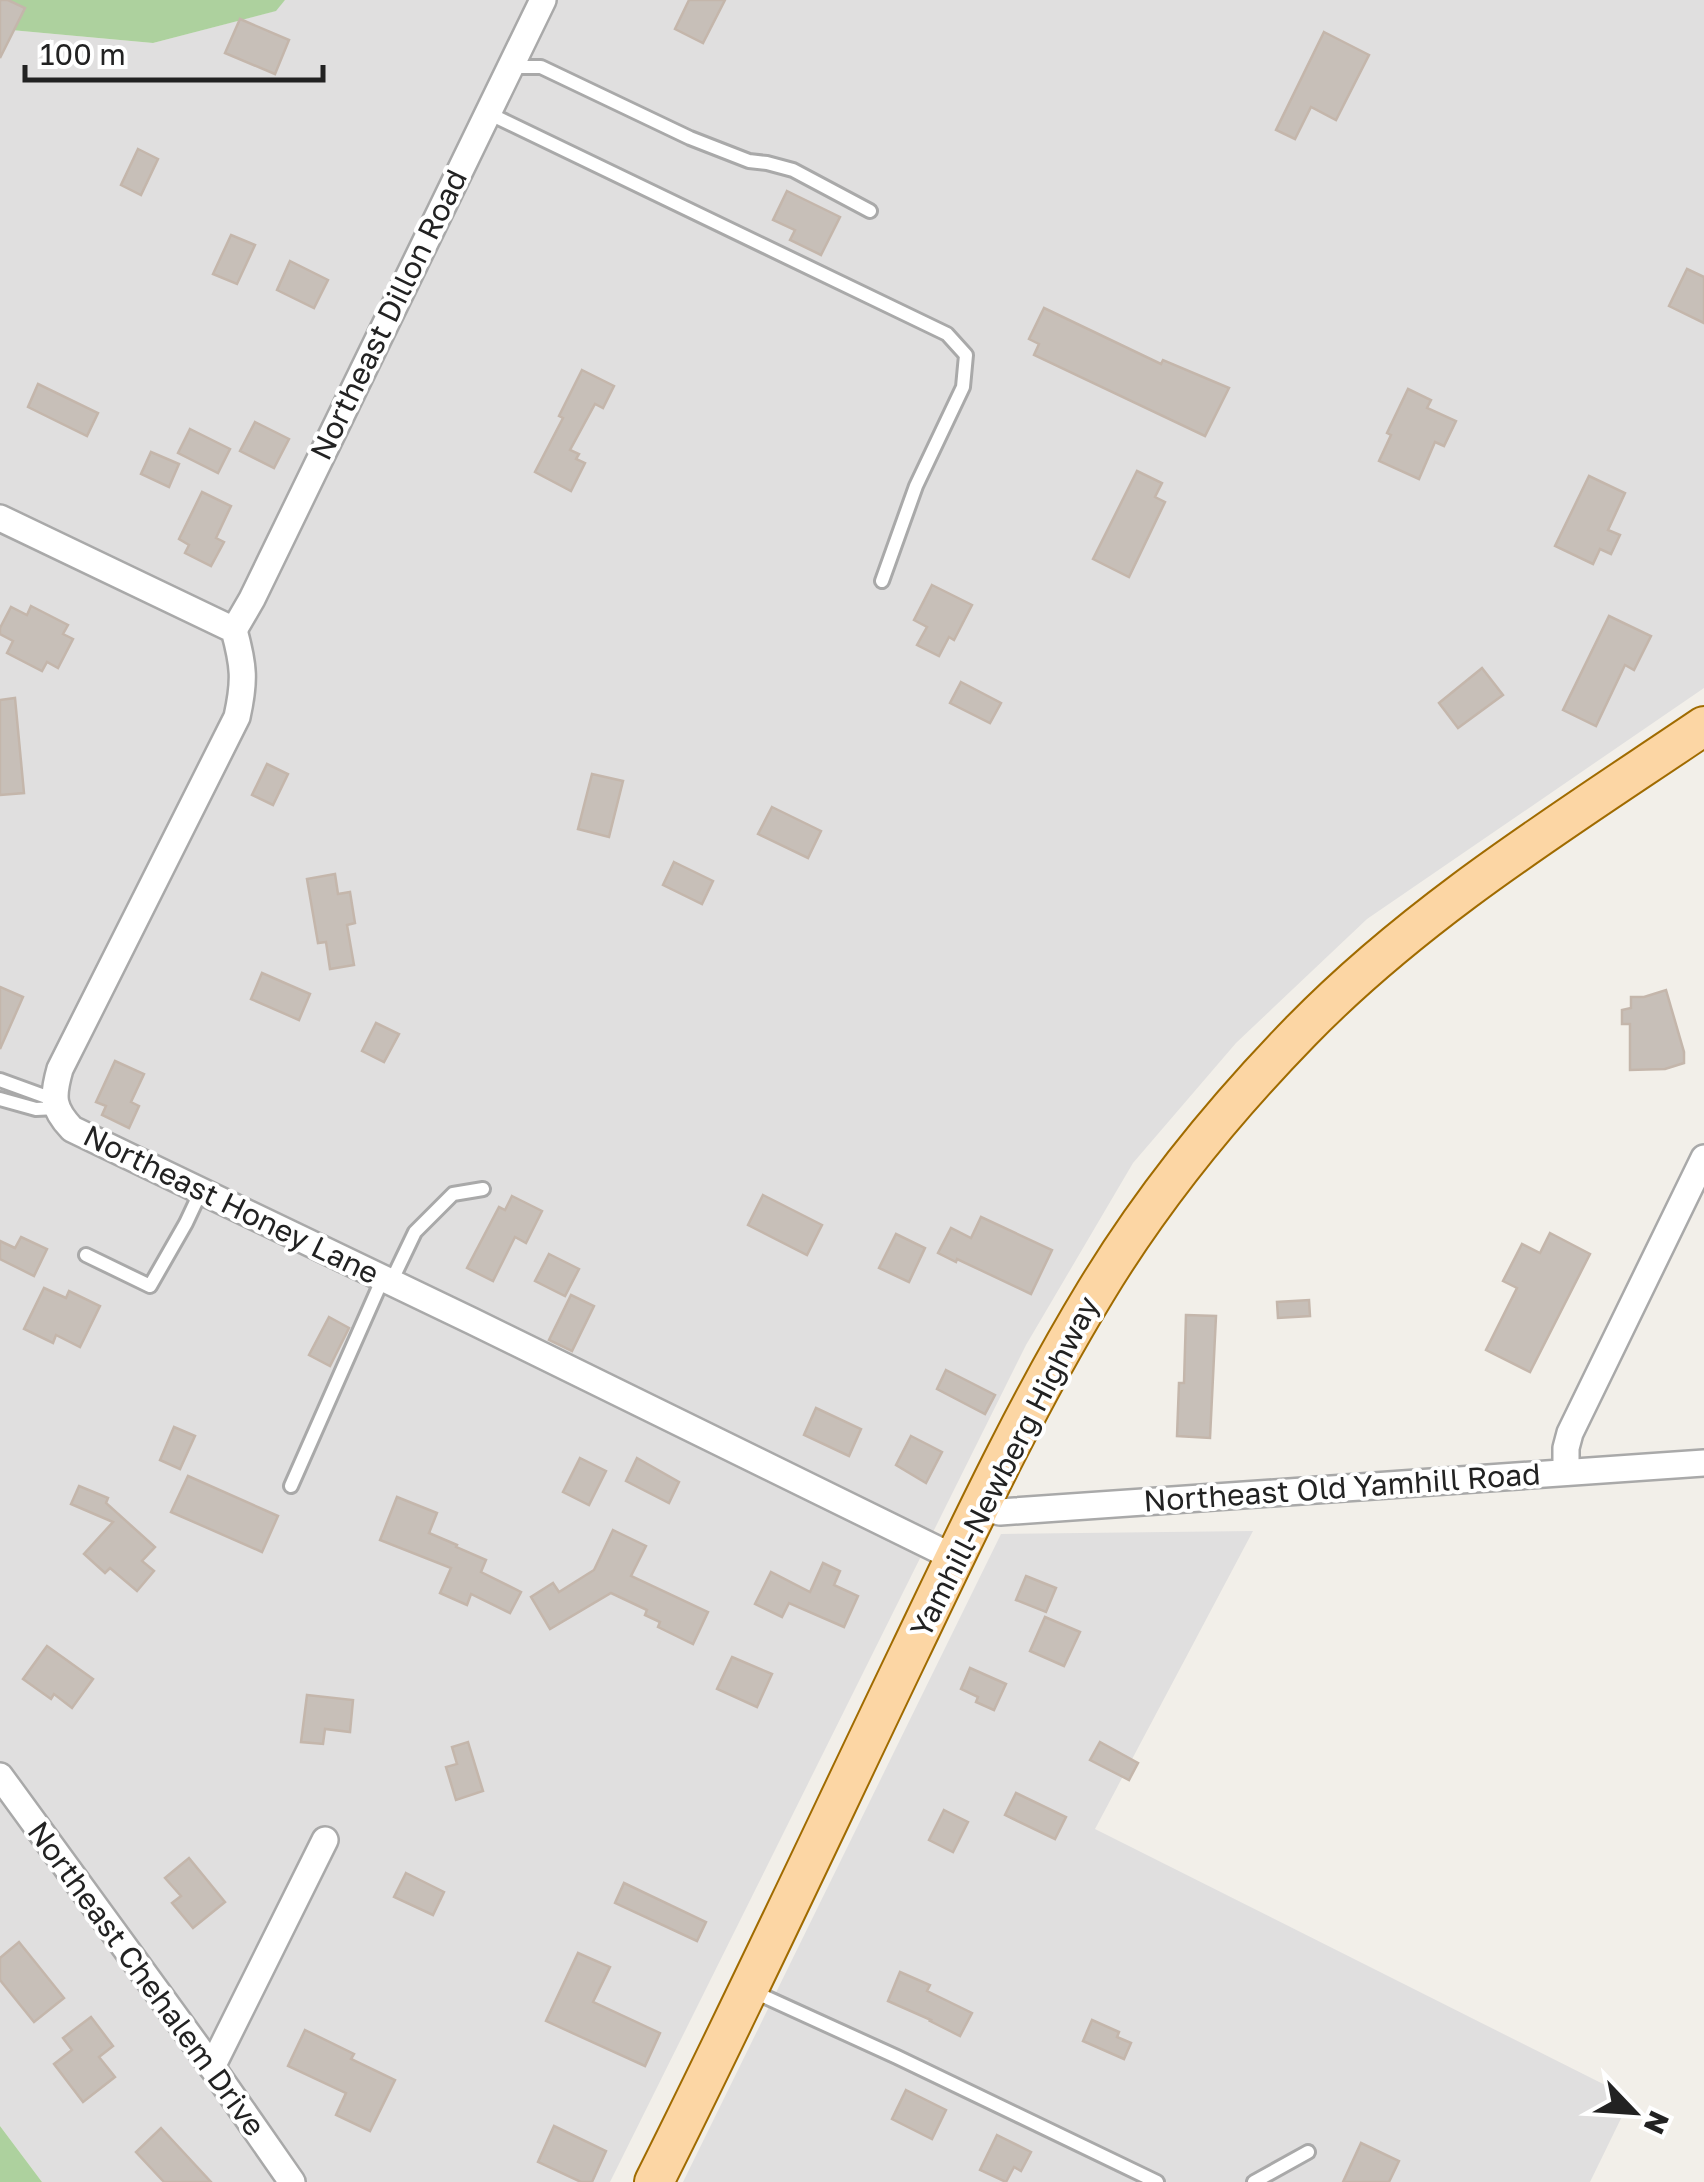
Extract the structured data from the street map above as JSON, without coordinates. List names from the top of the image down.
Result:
{
  "streets": {
    "main road": ["Yamhill-Newberg Highway"],
    "street": [
      "Northeast Dillon Road",
      "Northeast Honey Lane",
      "Northeast Old Yamhill Road",
      "Northeast Chehalem Drive"
    ]
  },
  "crossings": [
    ["Northeast Dillon Road", "Northeast Honey Lane"],
    ["Northeast Honey Lane", "Yamhill-Newberg Highway"],
    ["Yamhill-Newberg Highway", "Northeast Old Yamhill Road"]
  ],
  "scale_bar": "100 m",
  "north": "bottom right"
}
